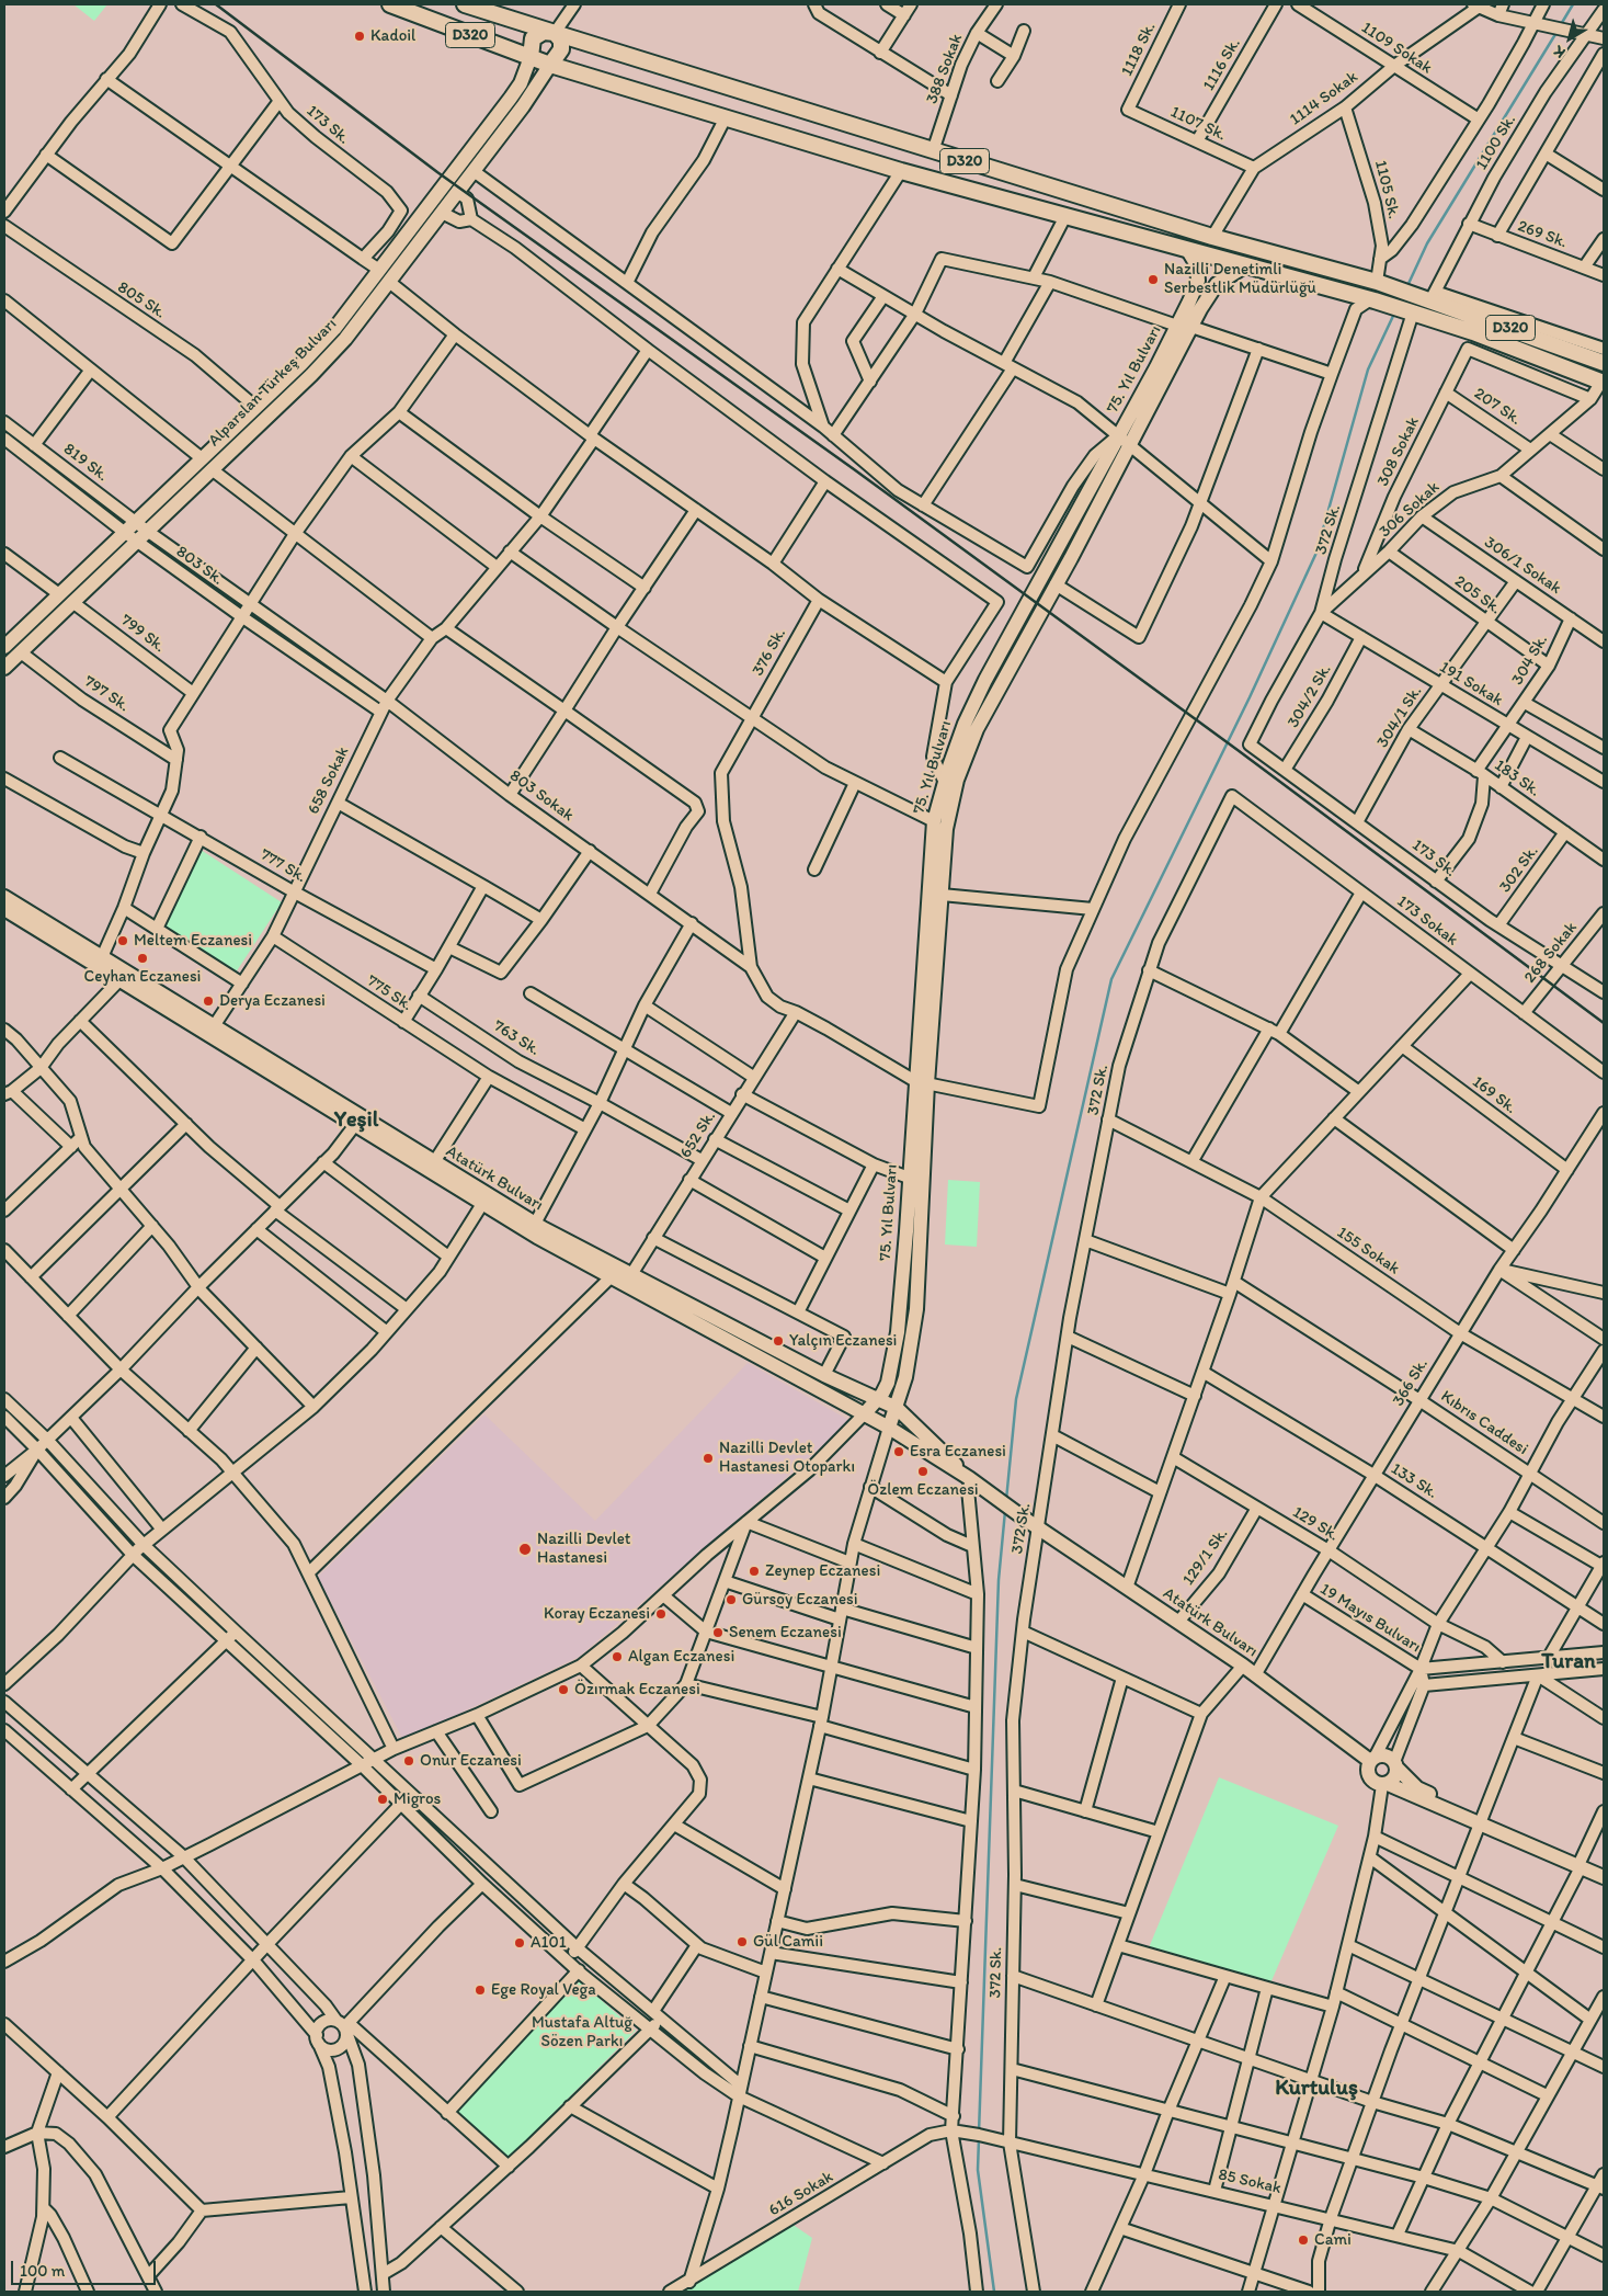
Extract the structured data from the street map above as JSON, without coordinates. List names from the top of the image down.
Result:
{
  "streets": {
    "highway": ["D320"],
    "main road": ["75. Yıl Bulvarı", "Alparslan Türkeş Bulvarı", "Atatürk Bulvarı"],
    "street": [
      "1109 Sokak",
      "1118 Sk.",
      "1116 Sk.",
      "388 Sokak",
      "1114 Sokak",
      "1107 Sk.",
      "173 Sk.",
      "1100 Sk.",
      "1105 Sk.",
      "269 Sk.",
      "805 Sk.",
      "207 Sk.",
      "308 Sokak",
      "819 Sk.",
      "306 Sokak",
      "372 Sk.",
      "803 Sk.",
      "306/1 Sokak",
      "205 Sk.",
      "799 Sk.",
      "376 Sk.",
      "304 Sk.",
      "191 Sokak",
      "797 Sk.",
      "304/2 Sk.",
      "304/1 Sk.",
      "183 Sk.",
      "658 Sokak",
      "803 Sokak",
      "777 Sk.",
      "302 Sk.",
      "173 Sokak",
      "268 Sokak",
      "775 Sk.",
      "763 Sk.",
      "169 Sk.",
      "652 Sk.",
      "155 Sokak",
      "366 Sk.",
      "Kıbrıs Caddesi",
      "133 Sk.",
      "129 Sk.",
      "129/1 Sk.",
      "19 Mayıs Bulvarı",
      "85 Sokak",
      "616 Sokak"
    ]
  },
  "crossings": [
    ["D320", "388 Sokak"],
    ["D320", "1114 Sokak"],
    ["D320", "1100 Sk."],
    ["D320", "1105 Sk."],
    ["D320", "75. Yıl Bulvarı"],
    ["D320", "Alparslan Türkeş Bulvarı"],
    ["D320", "306 Sokak"],
    ["D320", "372 Sk."],
    ["1109 Sokak", "1114 Sokak"],
    ["1118 Sk.", "1107 Sk."],
    ["1116 Sk.", "1107 Sk."],
    ["1114 Sokak", "1107 Sk."],
    ["1114 Sokak", "1105 Sk."],
    ["173 Sk.", "372 Sk."],
    ["173 Sk.", "304 Sk."],
    ["173 Sk.", "304/2 Sk."],
    ["173 Sk.", "304/1 Sk."],
    ["173 Sk.", "302 Sk."],
    ["173 Sk.", "268 Sokak"],
    ["1100 Sk.", "269 Sk."],
    ["805 Sk.", "Alparslan Türkeş Bulvarı"],
    ["75. Yıl Bulvarı", "803 Sokak"],
    ["75. Yıl Bulvarı", "Atatürk Bulvarı"],
    ["Alparslan Türkeş Bulvarı", "819 Sk."],
    ["Alparslan Türkeş Bulvarı", "803 Sk."],
    ["Alparslan Türkeş Bulvarı", "799 Sk."],
    ["Alparslan Türkeş Bulvarı", "797 Sk."],
    ["Alparslan Türkeş Bulvarı", "803 Sokak"],
    ["207 Sk.", "308 Sokak"],
    ["207 Sk.", "306 Sokak"],
    ["308 Sokak", "306 Sokak"],
    ["819 Sk.", "803 Sk."],
    ["819 Sk.", "803 Sokak"],
    ["306 Sokak", "372 Sk."],
    ["306 Sokak", "306/1 Sokak"],
    ["306 Sokak", "205 Sk."],
    ["306 Sokak", "191 Sokak"],
    ["372 Sk.", "191 Sokak"],
    ["372 Sk.", "173 Sokak"],
    ["372 Sk.", "Atatürk Bulvarı"],
    ["372 Sk.", "155 Sokak"],
    ["372 Sk.", "85 Sokak"],
    ["803 Sk.", "658 Sokak"],
    ["803 Sk.", "803 Sokak"],
    ["306/1 Sokak", "304 Sk."],
    ["306/1 Sokak", "304/1 Sk."],
    ["205 Sk.", "304 Sk."],
    ["205 Sk.", "304/1 Sk."],
    ["376 Sk.", "803 Sokak"],
    ["304 Sk.", "191 Sokak"],
    ["304 Sk.", "183 Sk."],
    ["191 Sokak", "304/2 Sk."],
    ["191 Sokak", "304/1 Sk."],
    ["304/1 Sk.", "183 Sk."],
    ["183 Sk.", "302 Sk."],
    ["658 Sokak", "803 Sokak"],
    ["658 Sokak", "777 Sk."],
    ["658 Sokak", "775 Sk."],
    ["658 Sokak", "Atatürk Bulvarı"],
    ["803 Sokak", "652 Sk."],
    ["173 Sokak", "268 Sokak"],
    ["763 Sk.", "652 Sk."],
    ["169 Sk.", "366 Sk."],
    ["652 Sk.", "Atatürk Bulvarı"],
    ["Atatürk Bulvarı", "366 Sk."],
    ["Atatürk Bulvarı", "129/1 Sk."],
    ["155 Sokak", "366 Sk."],
    ["366 Sk.", "Kıbrıs Caddesi"],
    ["366 Sk.", "133 Sk."],
    ["366 Sk.", "129 Sk."],
    ["366 Sk.", "19 Mayıs Bulvarı"],
    ["129 Sk.", "129/1 Sk."],
    ["85 Sokak", "616 Sokak"]
  ],
  "districts": ["Yeşil", "Turan", "Kurtuluş"],
  "parks": ["Mustafa Altuğ Sözen Parkı"],
  "places": [
    "Kadoil",
    "Nazilli Denetimli Serbestlik Müdürlüğü",
    "Meltem Eczanesi",
    "Ceyhan Eczanesi",
    "Derya Eczanesi",
    "Yalçın Eczanesi",
    "Esra Eczanesi",
    "Nazilli Devlet Hastanesi Otoparkı",
    "Özlem Eczanesi",
    "Nazilli Devlet Hastanesi",
    "Zeynep Eczanesi",
    "Gürsoy Eczanesi",
    "Koray Eczanesi",
    "Senem Eczanesi",
    "Algan Eczanesi",
    "Özırmak Eczanesi",
    "Onur Eczanesi",
    "Migros",
    "Gül Camii",
    "A101",
    "Ege Royal Vega",
    "Cami"
  ],
  "scale_bar": "100 m",
  "north": "bottom left"
}
